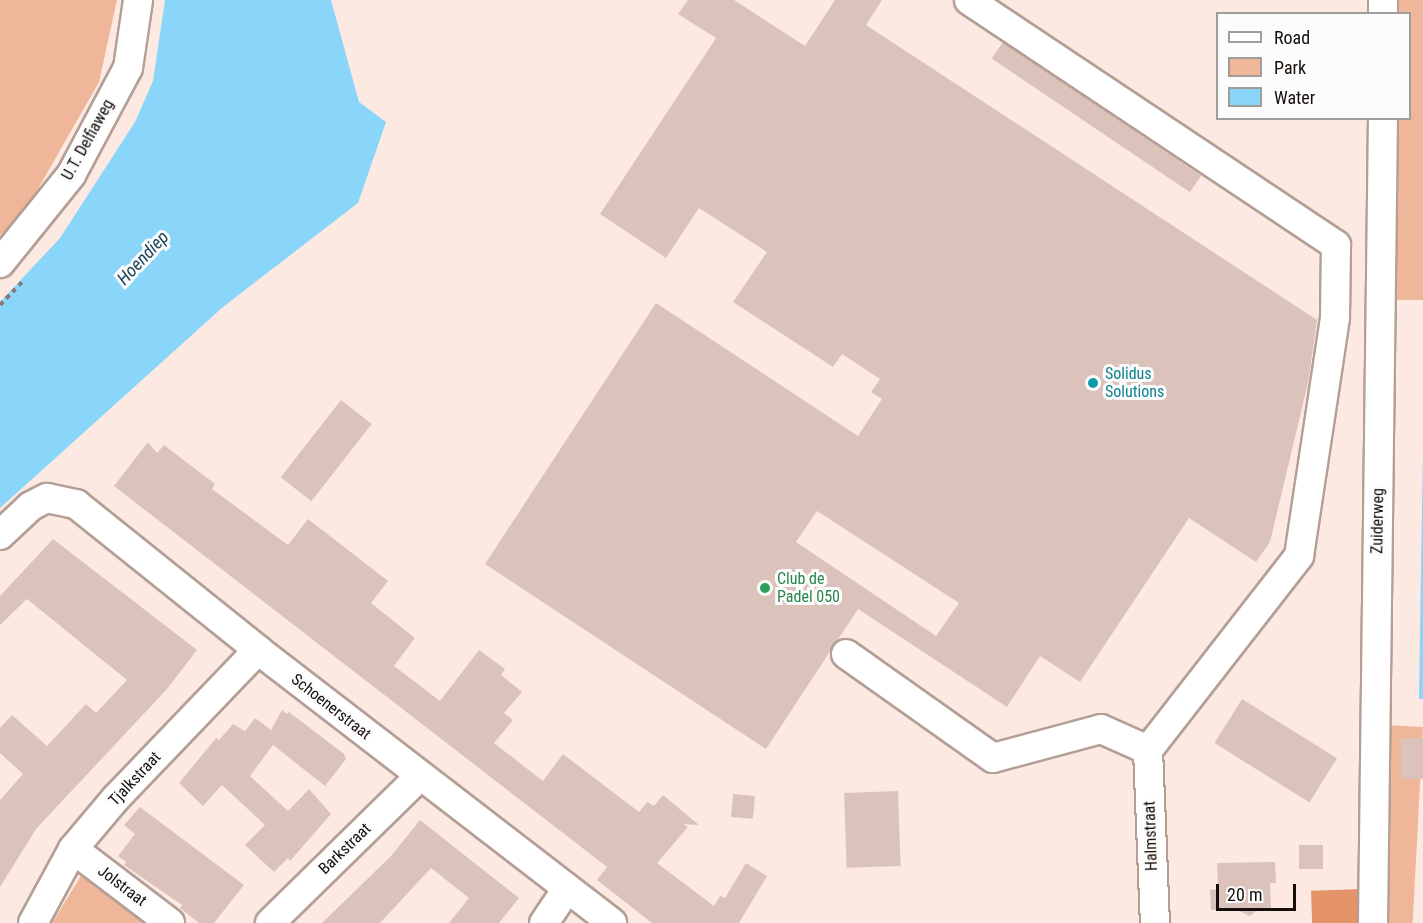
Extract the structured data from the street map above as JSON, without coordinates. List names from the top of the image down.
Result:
{
  "streets": {
    "street": [
      "U.T. Delfiaweg",
      "Zuiderweg",
      "Schoenerstraat",
      "Tjalkstraat",
      "Halmstraat",
      "Barkstraat",
      "Jolstraat"
    ]
  },
  "crossings": [
    ["Schoenerstraat", "Tjalkstraat"],
    ["Schoenerstraat", "Barkstraat"],
    ["Tjalkstraat", "Jolstraat"]
  ],
  "water": ["Hoendiep"],
  "places": ["Solidus Solutions", "Club de Padel 050"],
  "legend": ["Road", "Park", "Water"],
  "scale_bar": "20 m"
}
